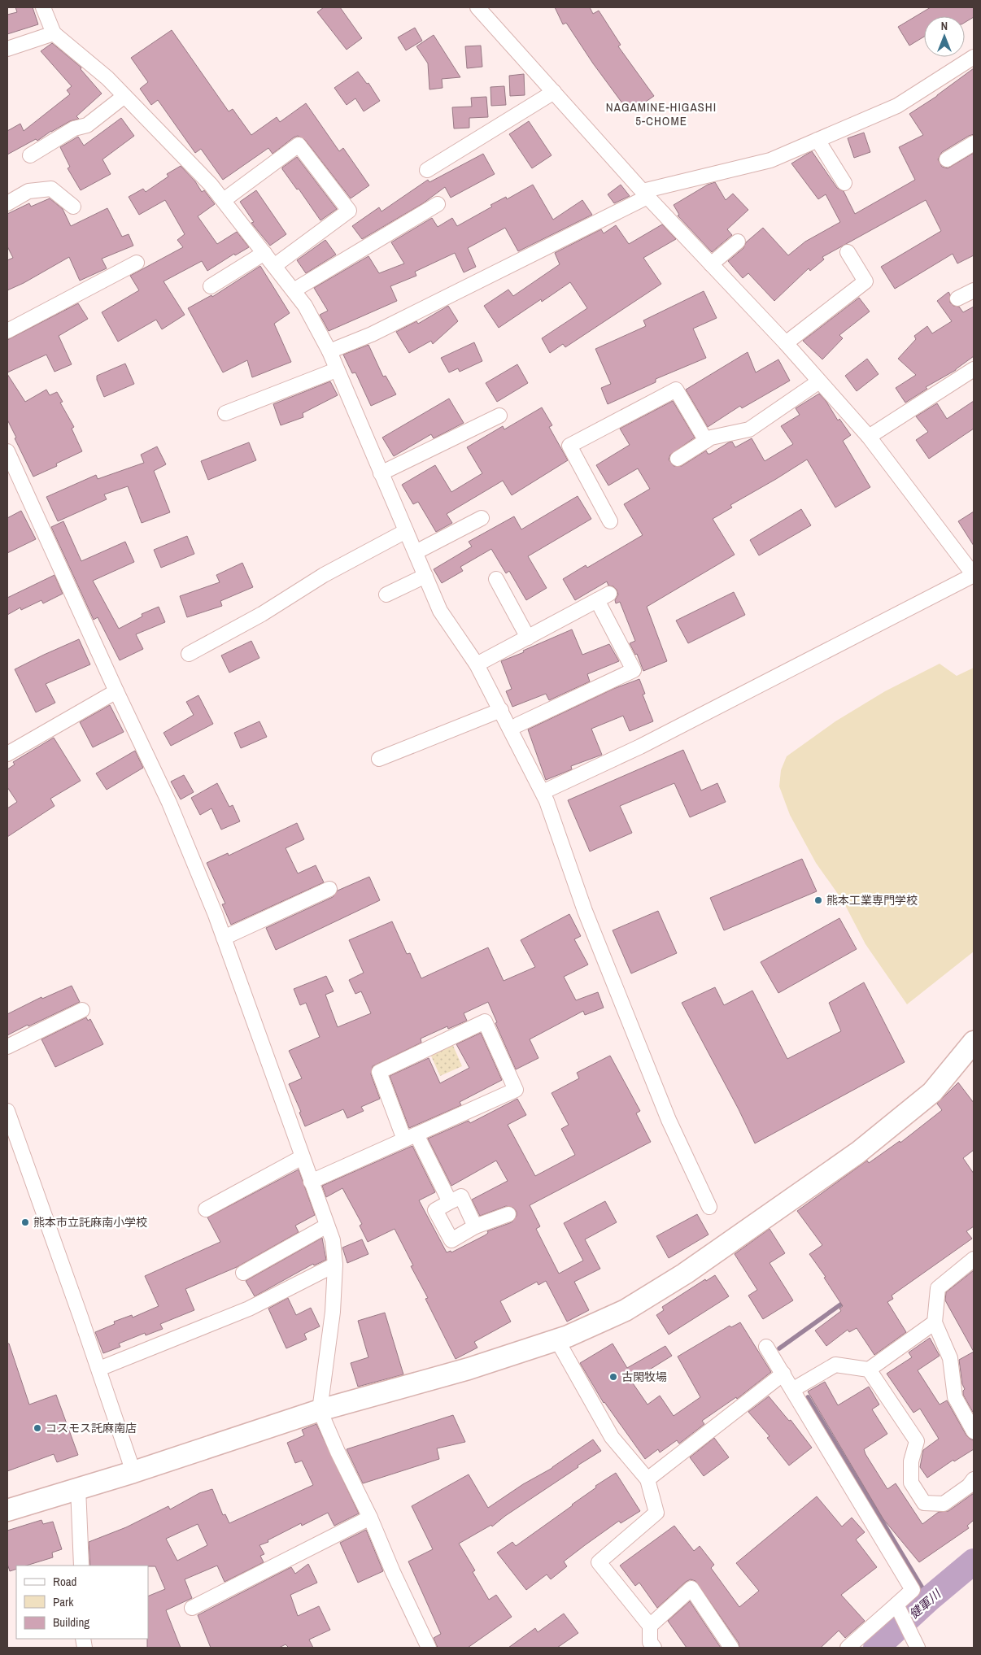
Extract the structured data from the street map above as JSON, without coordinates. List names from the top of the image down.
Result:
{
  "districts": ["NAGAMINE-HIGASHI 5-CHOME"],
  "water": ["健軍川"],
  "places": [
    "熊本工業専門学校",
    "熊本市立託麻南小学校",
    "古閑牧場",
    "コスモス託麻南店"
  ],
  "legend": ["Road", "Park", "Building"],
  "north": "top"
}
